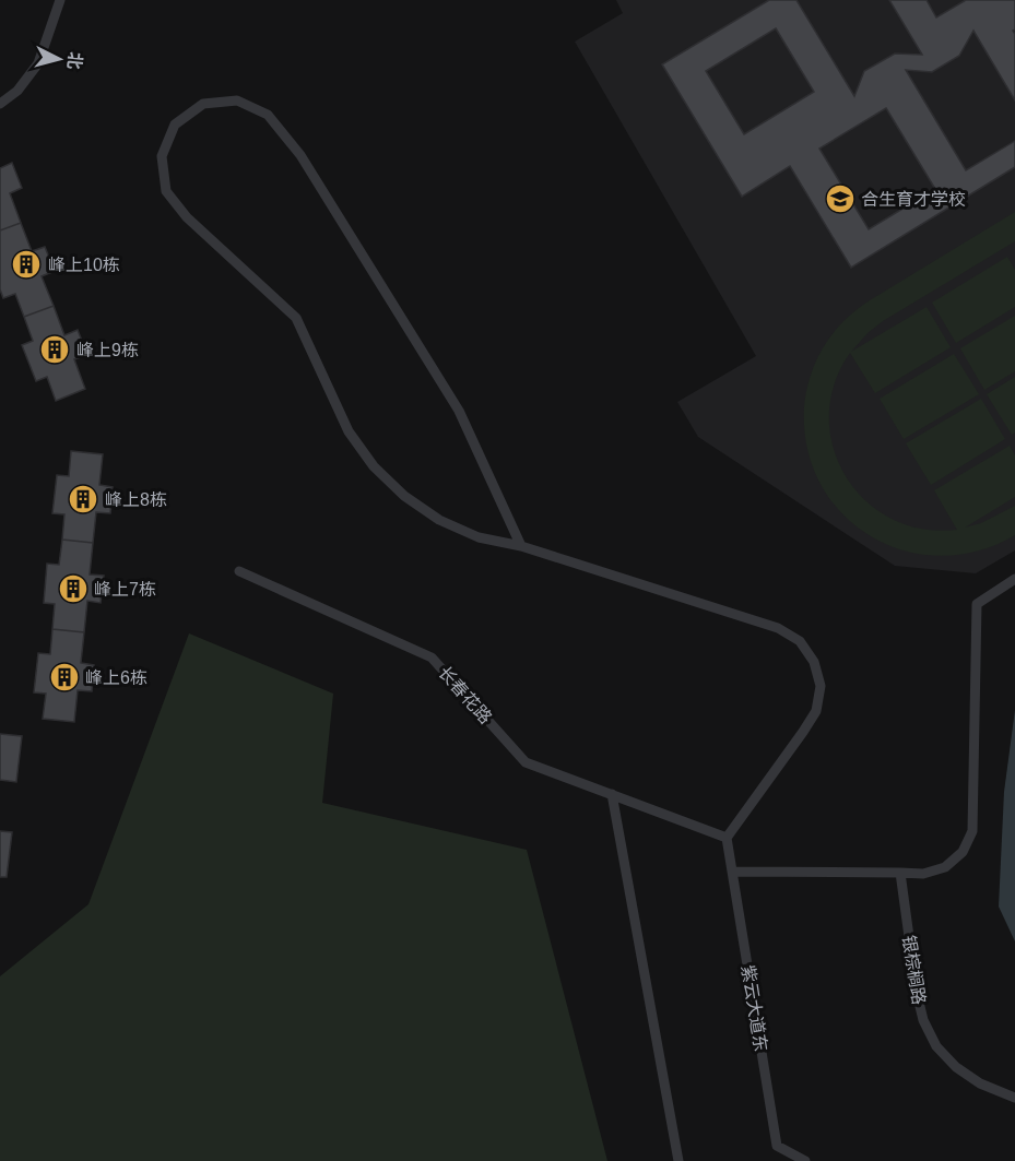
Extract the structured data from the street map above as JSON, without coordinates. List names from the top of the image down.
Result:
{
  "streets": {
    "lane": ["长春花路", "银棕榈路", "紫云大道东"]
  },
  "crossings": [
    ["长春花路", "紫云大道东"]
  ],
  "places": {
    "school or university": ["合生育才学校"],
    "building": [
      "峰上10栋",
      "峰上9栋",
      "峰上8栋",
      "峰上7栋",
      "峰上6栋"
    ]
  },
  "north": "right"
}
